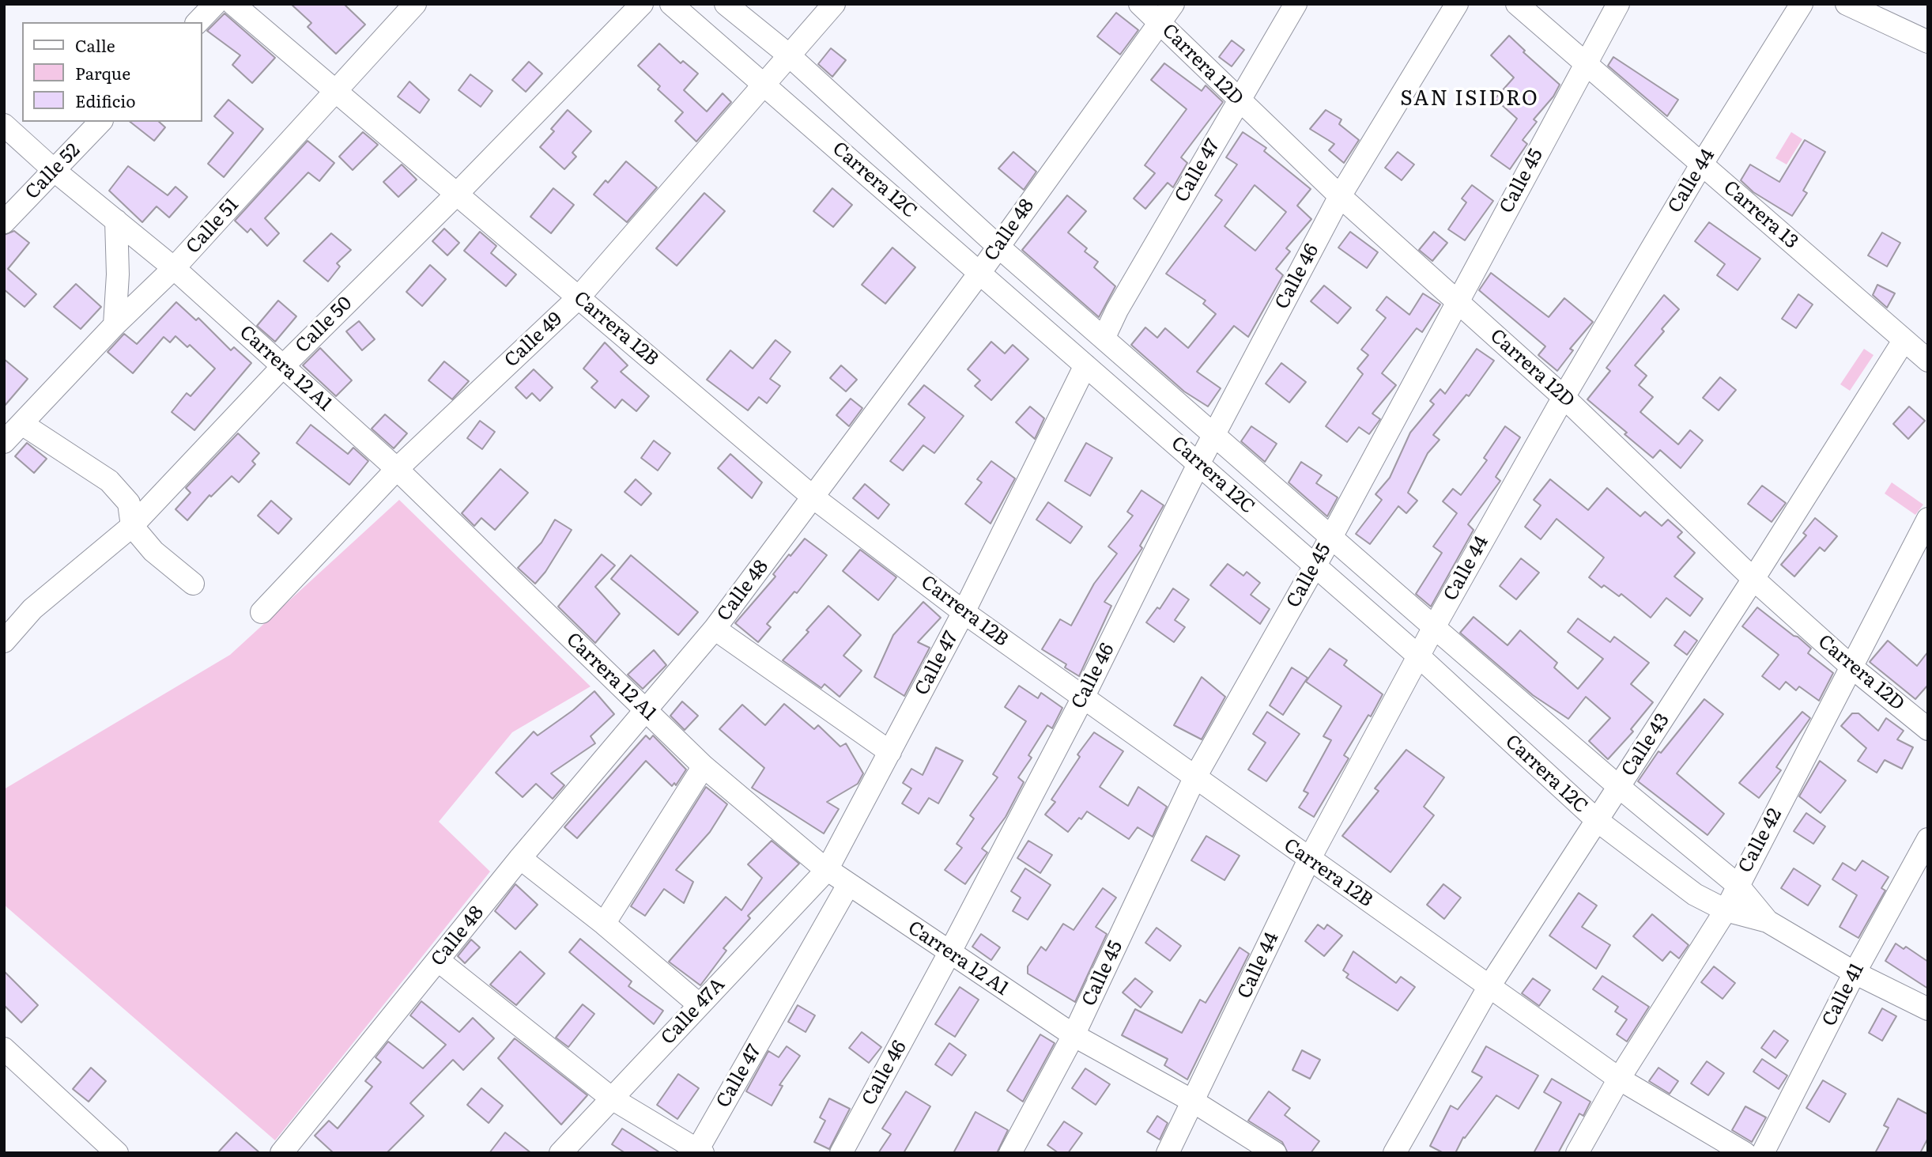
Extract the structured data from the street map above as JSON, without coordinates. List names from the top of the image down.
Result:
{
  "streets": {
    "street": [
      "Carrera 12D",
      "Calle 47",
      "Calle 52",
      "Carrera 12C",
      "Calle 45",
      "Calle 44",
      "Carrera 13",
      "Calle 51",
      "Calle 48",
      "Calle 46",
      "Calle 50",
      "Carrera 12B",
      "Calle 49",
      "Carrera 12 A1",
      "Calle 43",
      "Calle 42",
      "Calle 41",
      "Calle 47A"
    ]
  },
  "crossings": [
    ["Carrera 12D", "Calle 47"],
    ["Carrera 12D", "Calle 45"],
    ["Carrera 12D", "Calle 44"],
    ["Carrera 12D", "Calle 48"],
    ["Carrera 12D", "Calle 46"],
    ["Carrera 12D", "Calle 43"],
    ["Carrera 12D", "Calle 42"],
    ["Calle 47", "Carrera 12C"],
    ["Calle 47", "Carrera 12B"],
    ["Calle 47", "Carrera 12 A1"],
    ["Calle 47", "Calle 47A"],
    ["Calle 52", "Carrera 12 A1"],
    ["Carrera 12C", "Calle 45"],
    ["Carrera 12C", "Calle 44"],
    ["Carrera 12C", "Calle 48"],
    ["Carrera 12C", "Calle 46"],
    ["Carrera 12C", "Calle 49"],
    ["Carrera 12C", "Calle 43"],
    ["Carrera 12C", "Calle 42"],
    ["Carrera 12C", "Calle 41"],
    ["Calle 45", "Carrera 13"],
    ["Calle 45", "Carrera 12B"],
    ["Calle 45", "Carrera 12 A1"],
    ["Calle 44", "Carrera 13"],
    ["Calle 44", "Carrera 12B"],
    ["Calle 44", "Carrera 12 A1"],
    ["Carrera 13", "Calle 43"],
    ["Calle 51", "Carrera 12B"],
    ["Calle 51", "Carrera 12 A1"],
    ["Calle 48", "Carrera 12B"],
    ["Calle 48", "Carrera 12 A1"],
    ["Calle 46", "Carrera 12B"],
    ["Calle 46", "Carrera 12 A1"],
    ["Calle 50", "Carrera 12B"],
    ["Calle 50", "Carrera 12 A1"],
    ["Carrera 12B", "Calle 49"],
    ["Carrera 12B", "Calle 43"],
    ["Carrera 12B", "Calle 42"],
    ["Calle 49", "Carrera 12 A1"],
    ["Carrera 12 A1", "Calle 47A"]
  ],
  "districts": ["SAN ISIDRO"],
  "legend": ["Calle", "Parque", "Edificio"]
}
